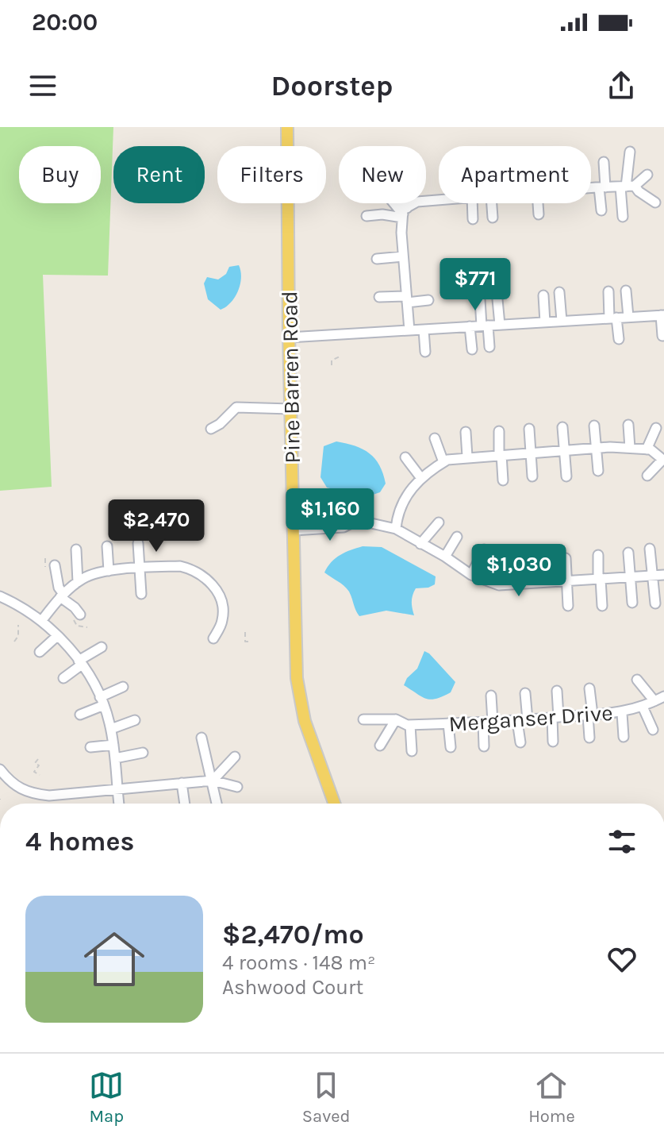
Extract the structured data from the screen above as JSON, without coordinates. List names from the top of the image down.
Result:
{
  "streets": {
    "main road": ["Pine Barren Road"],
    "street": ["Merganser Drive"]
  },
  "page": {
    "status": "20:00",
    "header": "Doorstep",
    "chip": [
      "Buy",
      "Rent",
      "Filters",
      "New",
      "Apartment"
    ],
    "price": [
      "$771",
      "$1,160",
      "$2,470",
      "$1,030"
    ],
    "heading": "4 homes",
    "list": [
      {
        "name": "$2,470/mo",
        "note": "4 rooms · 148 m² · Ashwood Court"
      }
    ],
    "tabs": ["Map", "Saved", "Home"]
  }
}
